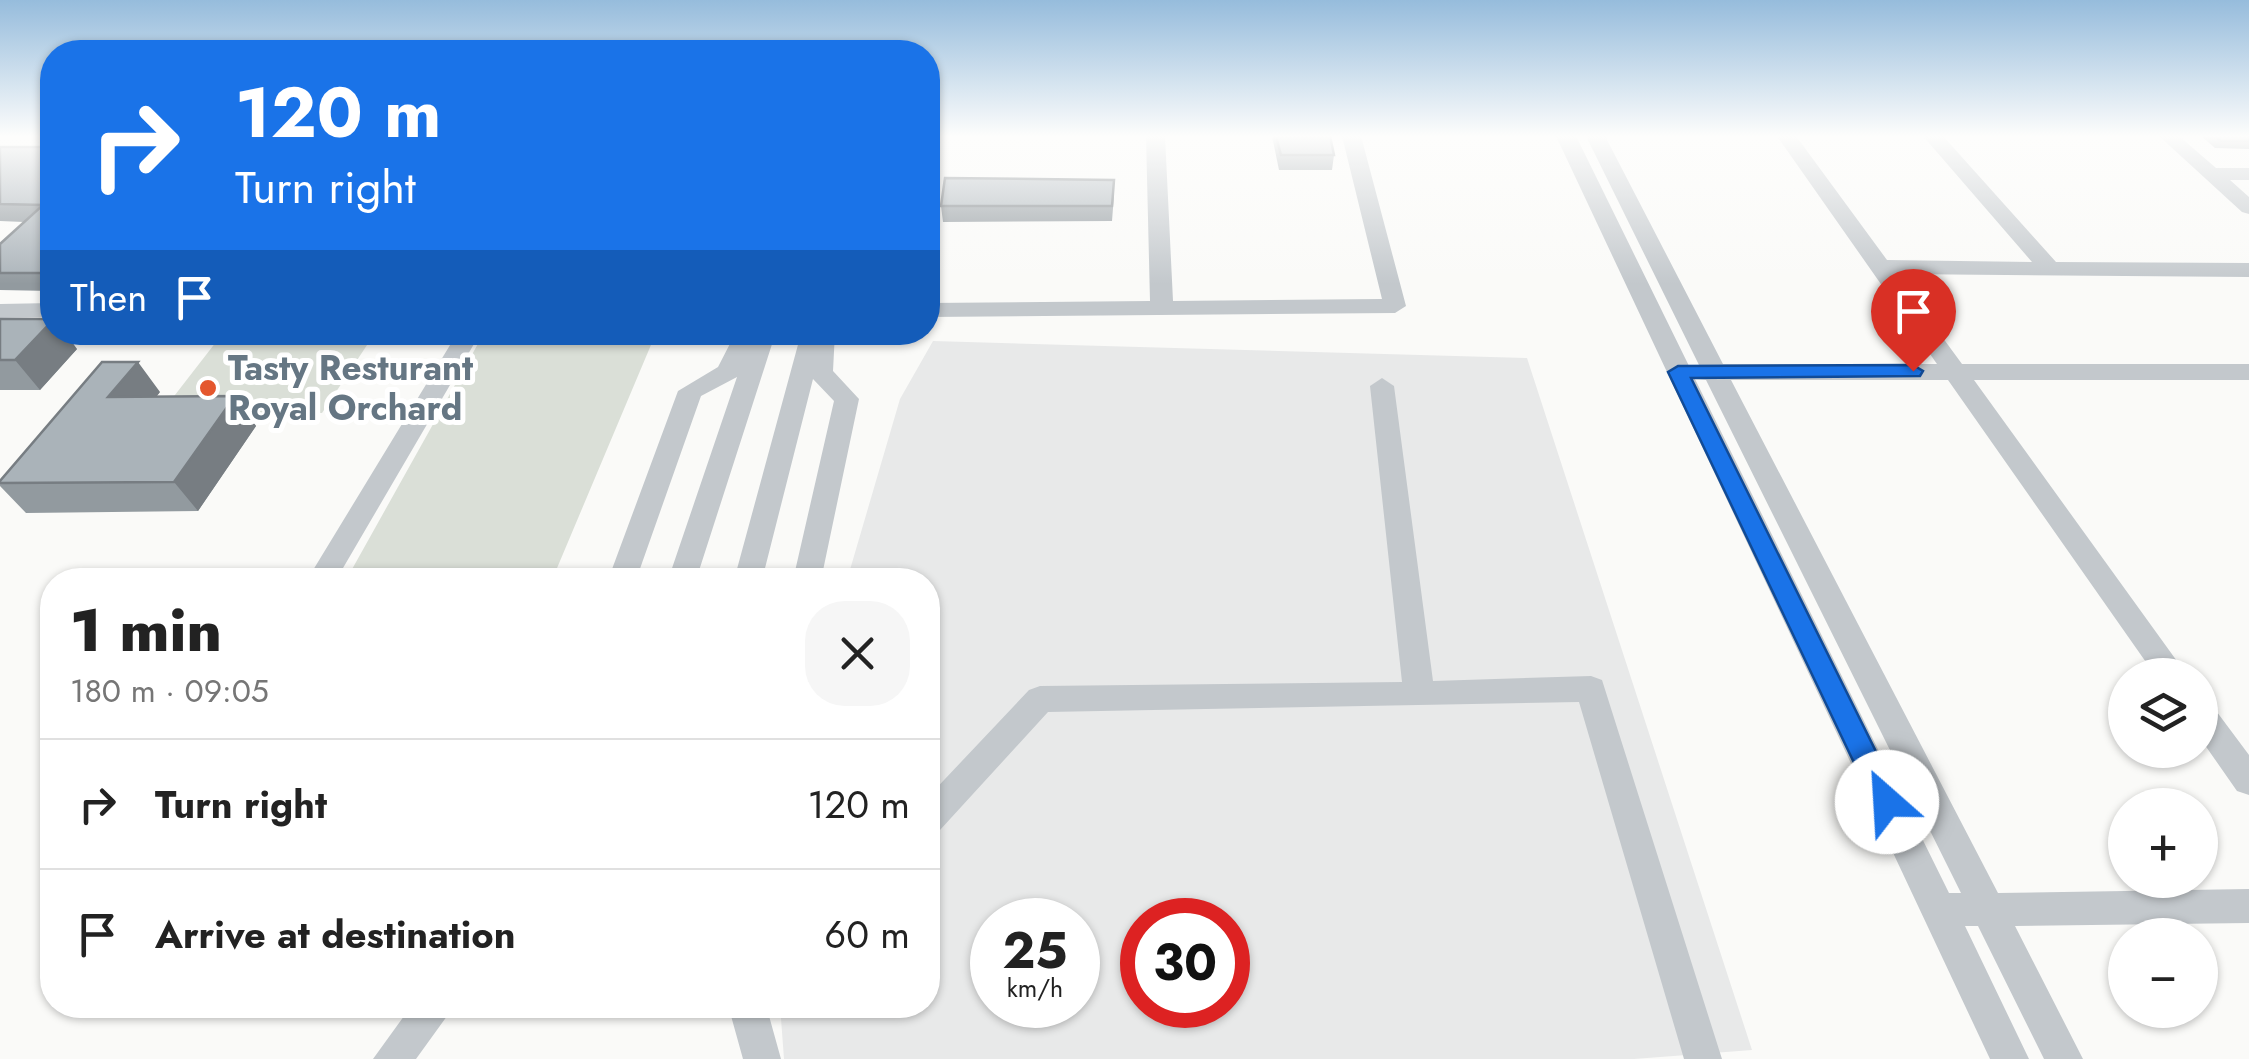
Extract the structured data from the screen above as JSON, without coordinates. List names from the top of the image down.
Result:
{
  "places": ["Tasty Resturant Royal Orchard"],
  "page": {
    "turn": ["120 m", "Turn right"],
    "then": "Then",
    "heading": ["1 min", "180 m · 09:05"],
    "map_buttons": ["+", "−"],
    "list": [
      {
        "name": "Turn right",
        "value": "120 m"
      },
      {
        "name": "Arrive at destination",
        "value": "60 m"
      }
    ],
    "speed": "25 km/h",
    "limit": "30"
  }
}
